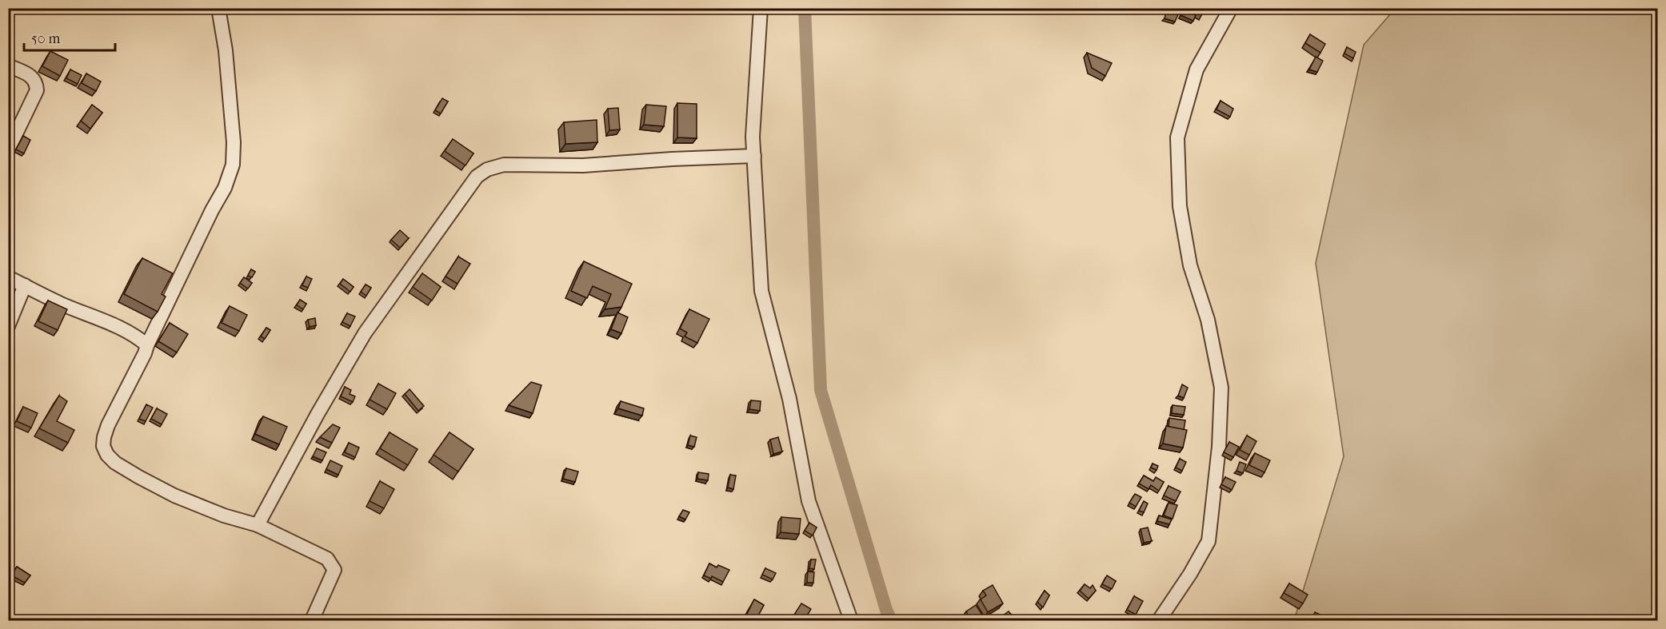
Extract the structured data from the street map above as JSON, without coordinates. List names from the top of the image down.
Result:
{
  "scale_bar": "50 m"
}
